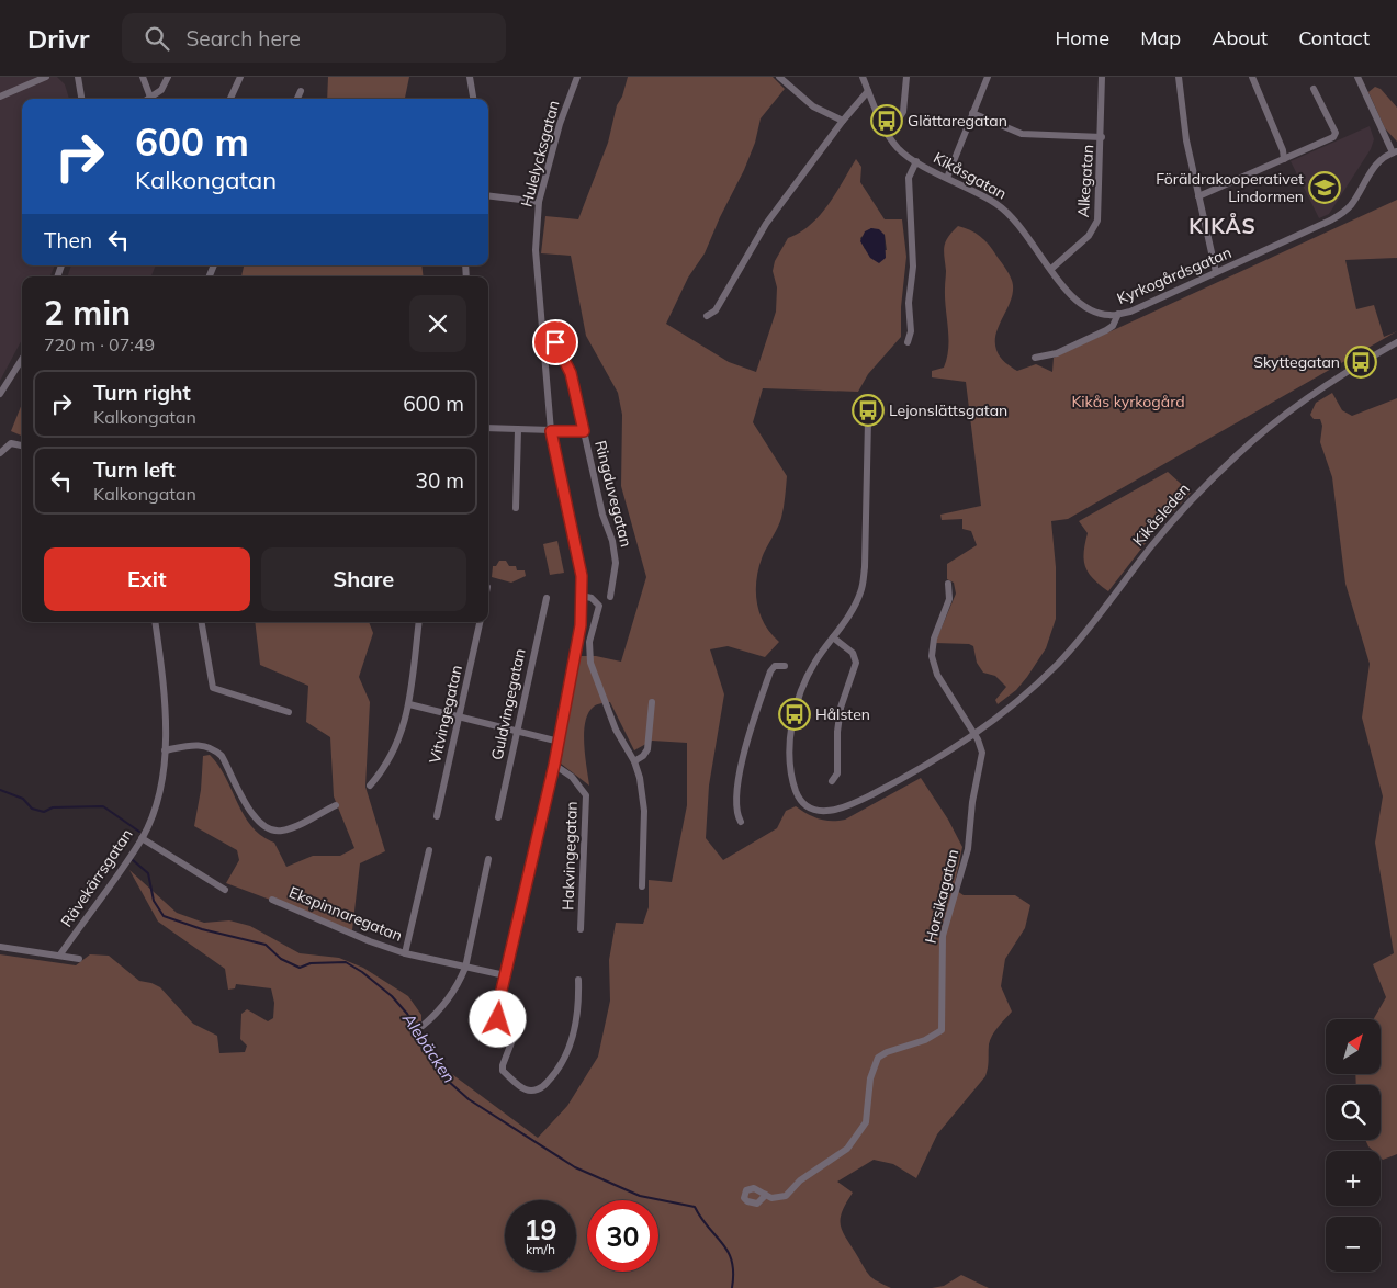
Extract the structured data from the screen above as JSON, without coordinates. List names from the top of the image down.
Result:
{
  "streets": {
    "street": [
      "Hulelycksgatan",
      "Kikåsgatan",
      "Alkegatan",
      "Kyrkogårdsgatan",
      "Ringduvegatan",
      "Kikåsleden",
      "Guldvingegatan",
      "Vitvingegatan",
      "Hakvingegatan",
      "Rävekärrsgatan",
      "Horsikagatan",
      "Ekspinnaregatan"
    ]
  },
  "crossings": [
    ["Hulelycksgatan", "Hakvingegatan"],
    ["Hulelycksgatan", "Ekspinnaregatan"],
    ["Kikåsgatan", "Alkegatan"],
    ["Kikåsgatan", "Kyrkogårdsgatan"],
    ["Kikåsleden", "Horsikagatan"]
  ],
  "districts": ["KIKÅS"],
  "water": ["Alebäcken"],
  "parks": ["Kikås kyrkogård"],
  "places": {
    "bus stop": [
      "Glättaregatan",
      "Skyttegatan",
      "Lejonslättsgatan",
      "Hålsten"
    ],
    "school or university": ["Föräldrakooperativet Lindormen"]
  },
  "north": "top right",
  "page": {
    "header": "Drivr",
    "search": "Search here",
    "nav": [
      "Home",
      "Map",
      "About",
      "Contact"
    ],
    "turn": ["600 m", "Kalkongatan"],
    "then": "Then",
    "heading": ["2 min", "720 m · 07:49"],
    "list": [
      {
        "name": "Turn right",
        "note": "Kalkongatan",
        "value": "600 m"
      },
      {
        "name": "Turn left",
        "note": "Kalkongatan",
        "value": "30 m"
      }
    ],
    "buttons": ["Exit", "Share"],
    "map_buttons": ["+", "−"],
    "speed": "19 km/h",
    "limit": "30"
  }
}
